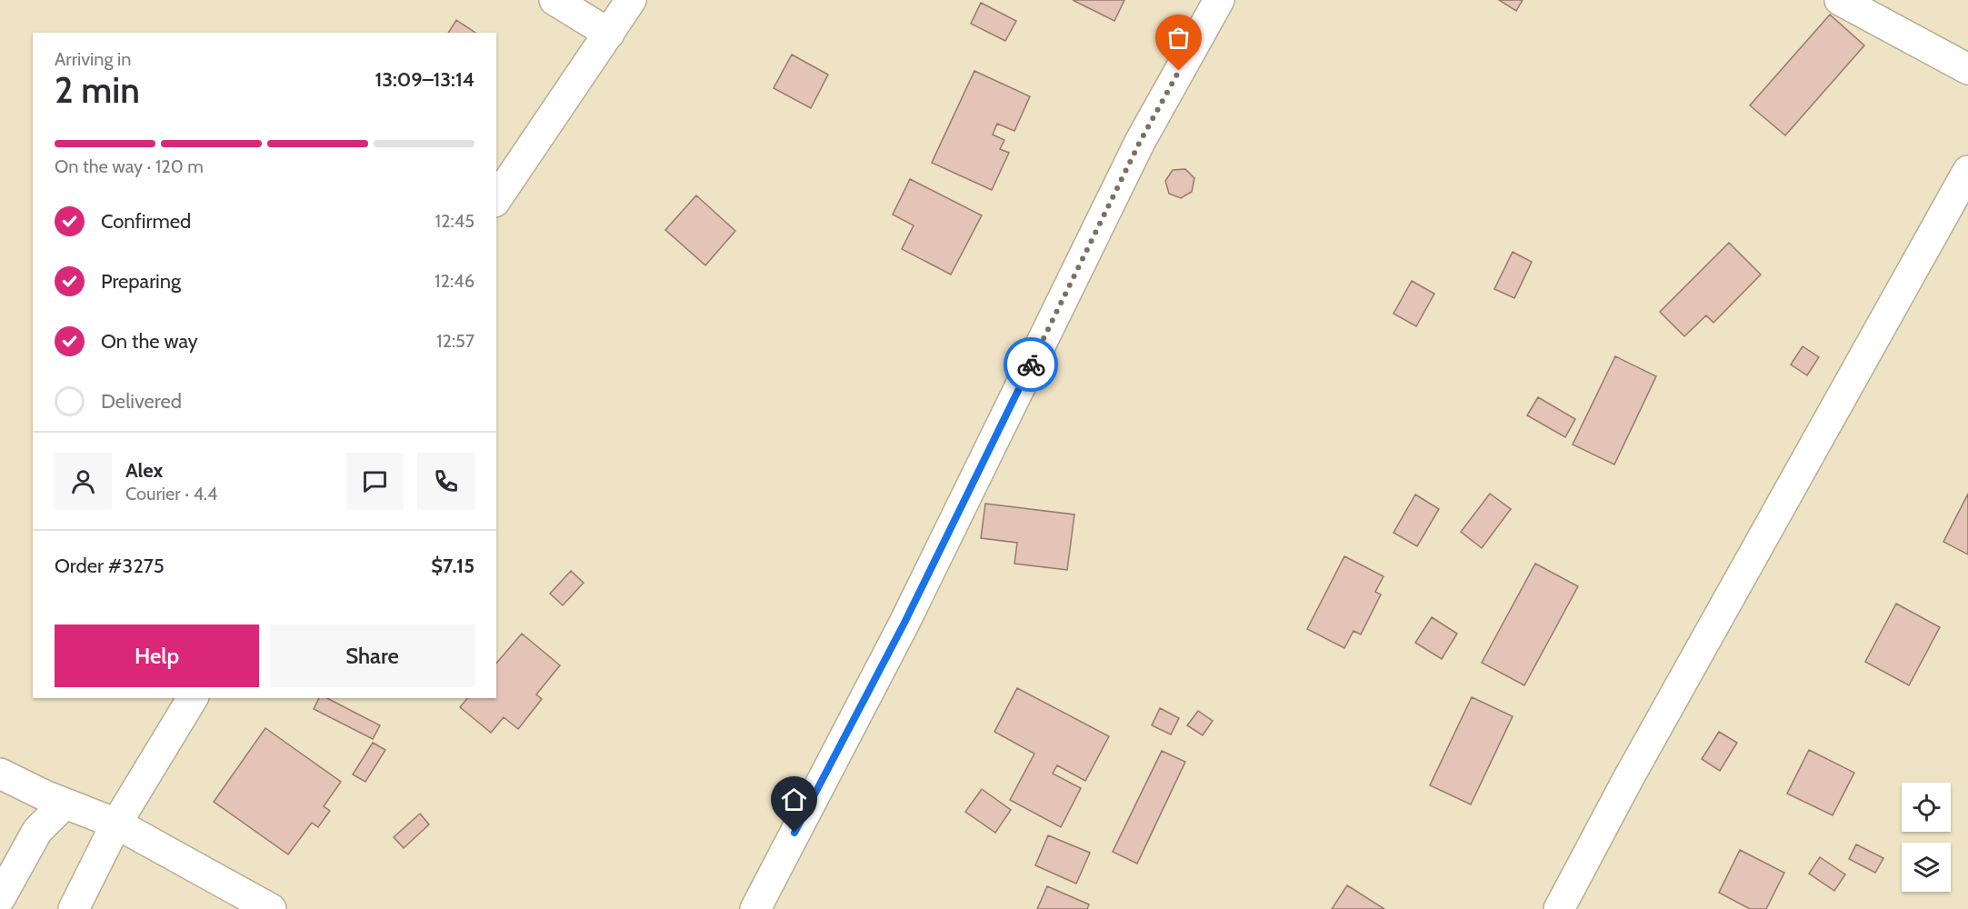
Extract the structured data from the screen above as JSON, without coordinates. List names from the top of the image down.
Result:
{
  "page": {
    "heading": ["2 min", "Arriving in", "13:09–13:14"],
    "panel": [
      "Alex",
      "Courier · 4.4",
      "Order #3275",
      "$7.15"
    ],
    "bar": "On the way · 120 m",
    "list": [
      ["Confirmed", "12:45"],
      ["Preparing", "12:46"],
      ["On the way", "12:57"],
      "Delivered"
    ],
    "buttons": ["Help", "Share"]
  }
}
